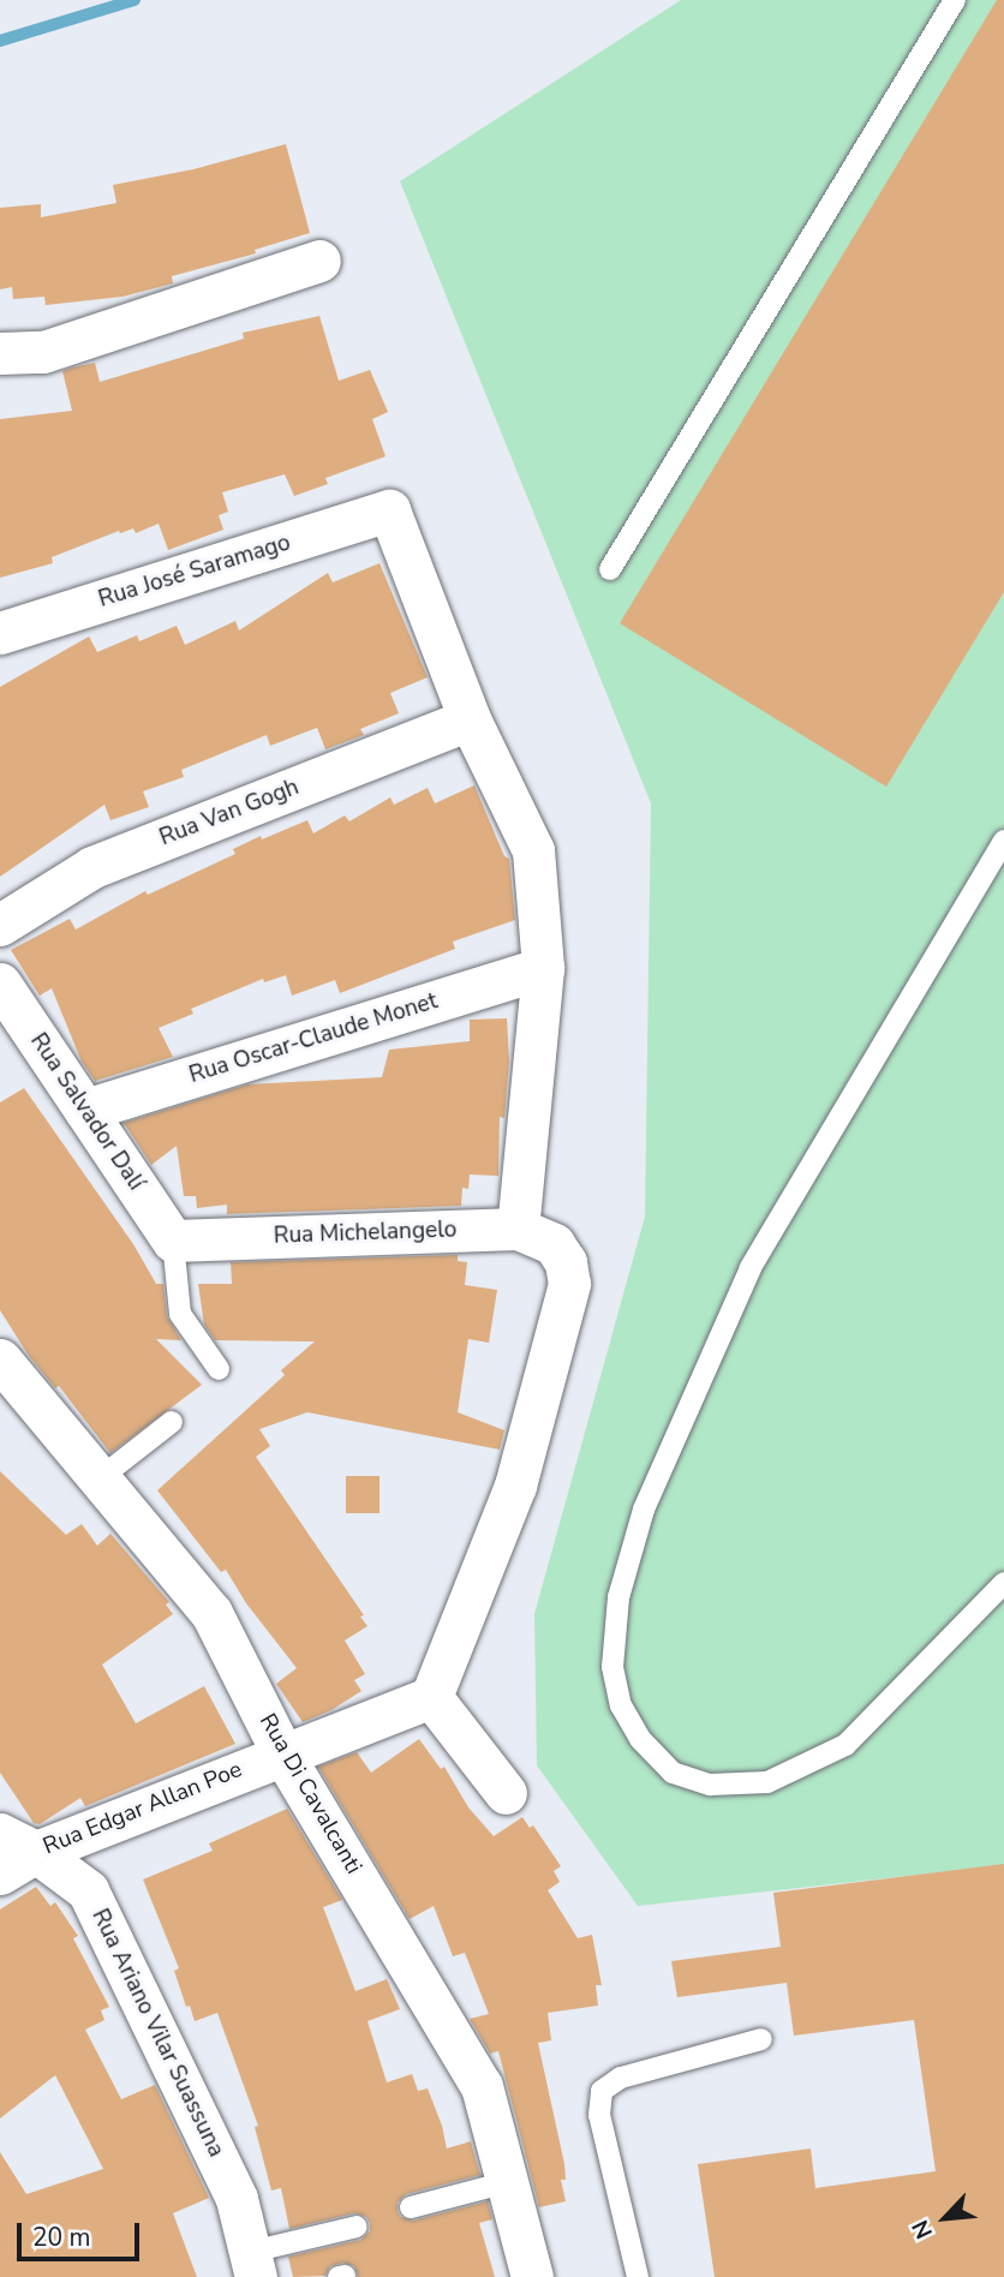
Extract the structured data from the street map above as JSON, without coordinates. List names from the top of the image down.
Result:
{
  "streets": {
    "street": [
      "Rua José Saramago",
      "Rua Van Gogh",
      "Rua Oscar-Claude Monet",
      "Rua Salvador Dalí",
      "Rua Michelangelo",
      "Rua Di Cavalcanti",
      "Rua Edgar Allan Poe",
      "Rua Ariano Vilar Suassuna"
    ]
  },
  "crossings": [
    ["Rua José Saramago", "Rua Van Gogh"],
    ["Rua Oscar-Claude Monet", "Rua Salvador Dalí"],
    ["Rua Salvador Dalí", "Rua Michelangelo"],
    ["Rua Di Cavalcanti", "Rua Edgar Allan Poe"],
    ["Rua Edgar Allan Poe", "Rua Ariano Vilar Suassuna"]
  ],
  "scale_bar": "20 m",
  "north": "bottom left"
}
